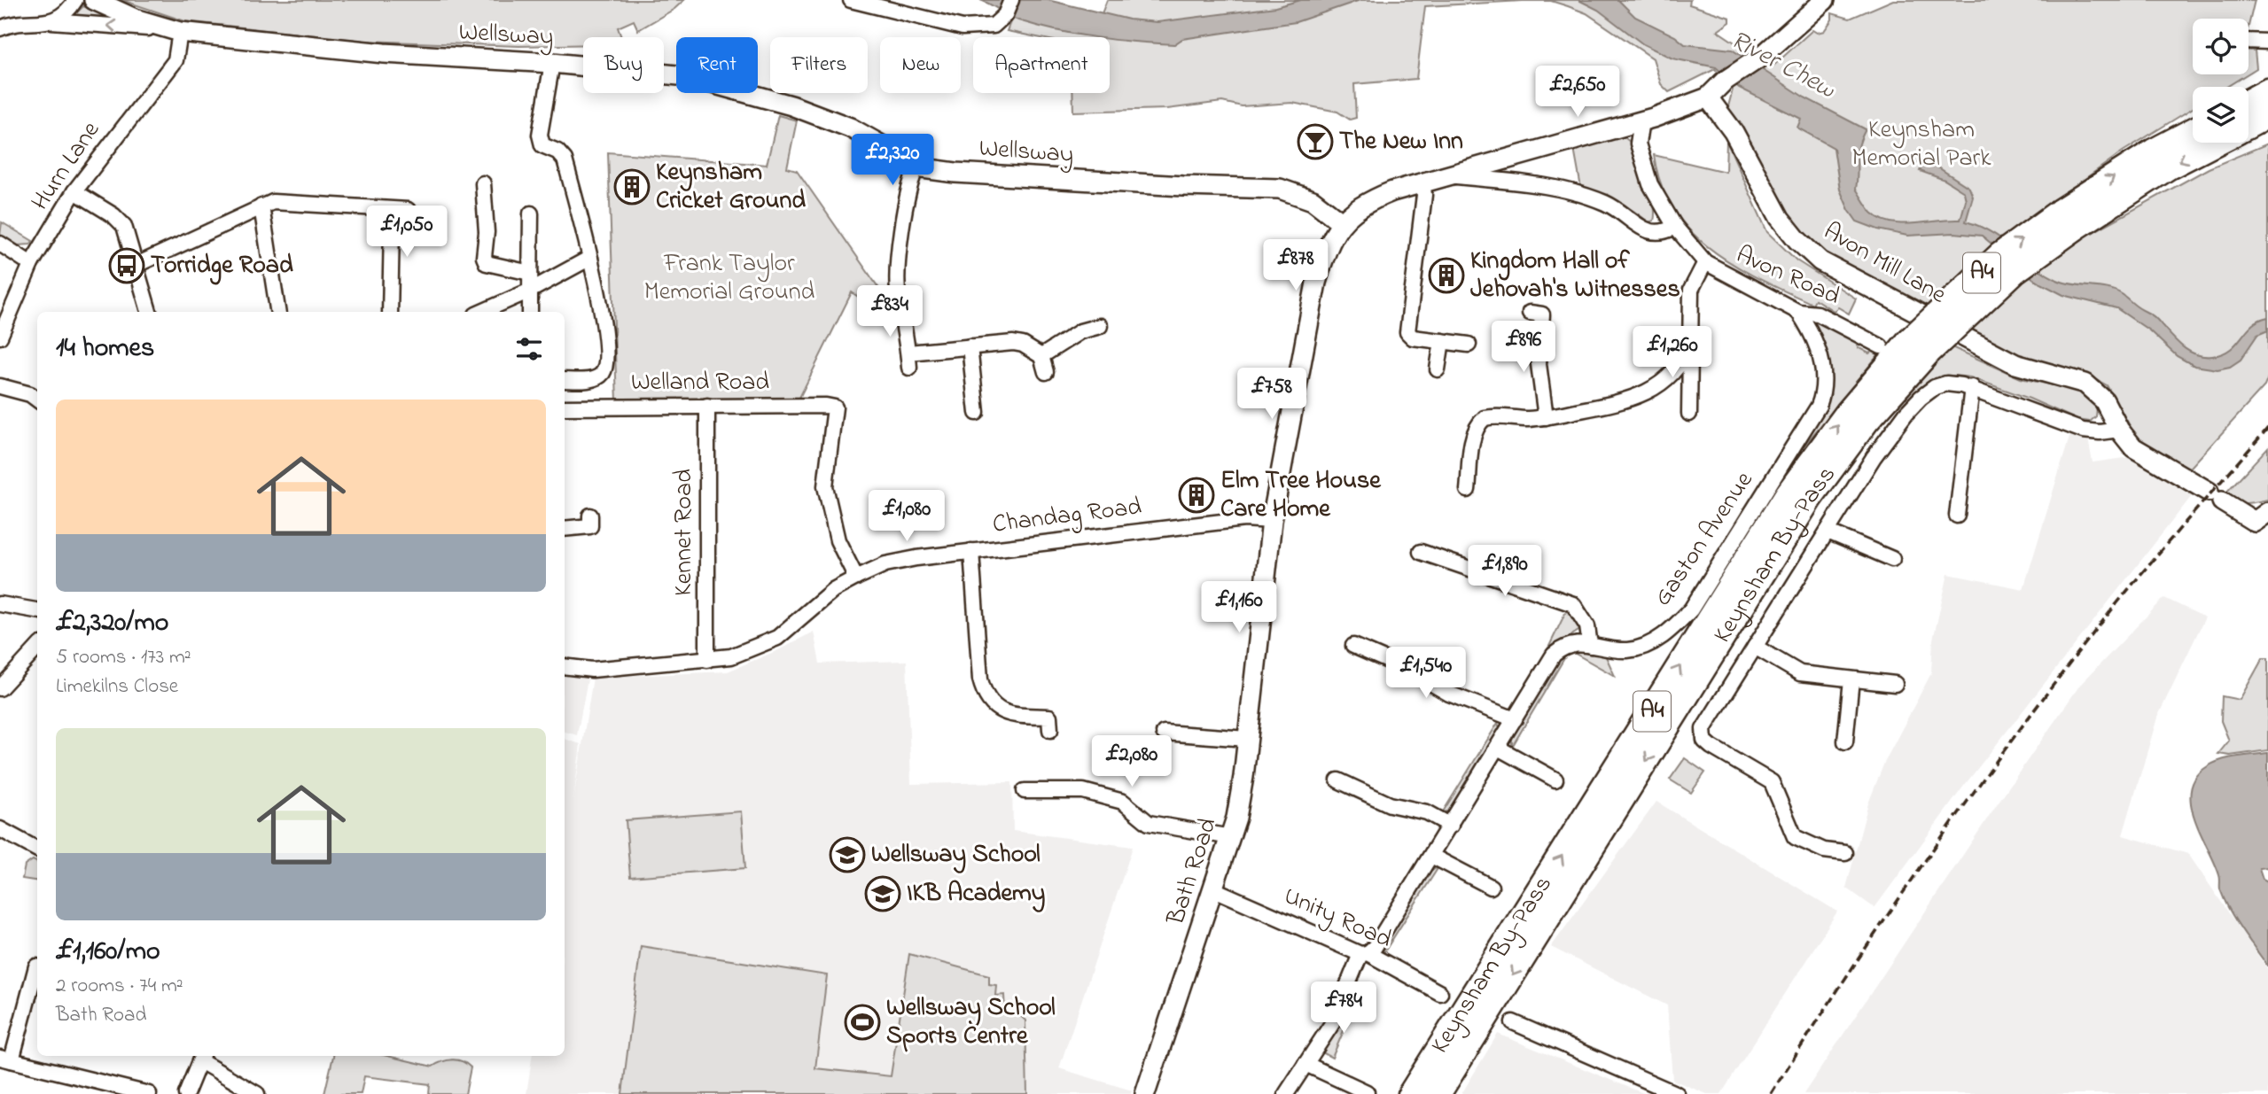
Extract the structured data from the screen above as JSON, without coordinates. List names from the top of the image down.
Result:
{
  "streets": {
    "highway": ["A4", "Keynsham By-Pass"],
    "main road": ["Wellsway", "Avon Mill Lane", "Bath Road"],
    "street": [
      "Hurn Lane",
      "Avon Road",
      "Welland Road",
      "Chandag Road",
      "Kennet Road",
      "Gaston Avenue",
      "Unity Road"
    ]
  },
  "crossings": [
    ["Wellsway", "Hurn Lane"],
    ["Wellsway", "Bath Road"],
    ["Avon Road", "Gaston Avenue"],
    ["Welland Road", "Chandag Road"],
    ["Welland Road", "Kennet Road"],
    ["Chandag Road", "Kennet Road"],
    ["Chandag Road", "Bath Road"],
    ["Gaston Avenue", "Unity Road"],
    ["Bath Road", "Unity Road"]
  ],
  "water": ["River Chew"],
  "parks": ["Keynsham Memorial Park", "Frank Taylor Memorial Ground"],
  "places": {
    "bar": ["The New Inn"],
    "building": ["Keynsham Cricket Ground", "Kingdom Hall of Jehovah's Witnesses", "Elm Tree House Care Home"],
    "bus stop": ["Torridge Road"],
    "school or university": ["Wellsway School", "IKB Academy"],
    "sports": ["Wellsway School Sports Centre"]
  },
  "page": {
    "chip": [
      "Buy",
      "Rent",
      "Filters",
      "New",
      "Apartment"
    ],
    "price": [
      "£2,650",
      "£2,320",
      "£1,050",
      "£878",
      "£834",
      "£896",
      "£1,260",
      "£758",
      "£1,080",
      "£1,890",
      "£1,160",
      "£1,540",
      "£2,080",
      "£784"
    ],
    "heading": "14 homes",
    "list": [
      {
        "name": "£2,320/mo",
        "note": "5 rooms · 173 m² · Limekilns Close"
      },
      {
        "name": "£1,160/mo",
        "note": "2 rooms · 74 m² · Bath Road"
      }
    ]
  }
}
